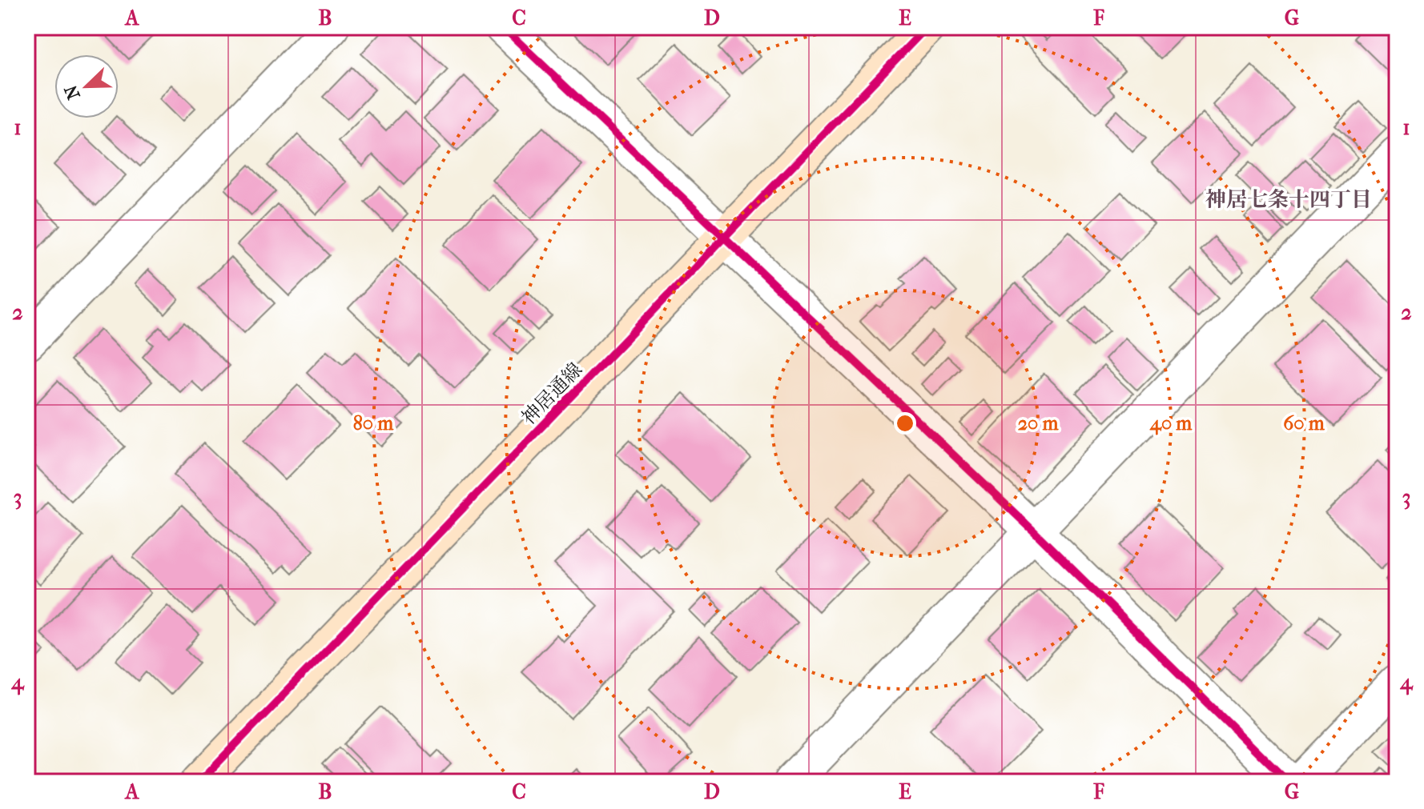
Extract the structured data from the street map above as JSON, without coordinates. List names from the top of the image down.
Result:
{
  "streets": {
    "street": ["神居通線"]
  },
  "districts": ["神居七条十四丁目"],
  "north": "bottom left",
  "grid": {
    "columns": [
      "A",
      "B",
      "C",
      "D",
      "E",
      "F",
      "G"
    ],
    "rows": [
      "1",
      "2",
      "3",
      "4"
    ]
  },
  "rings": [
    "20 m",
    "40 m",
    "60 m",
    "80 m"
  ]
}
